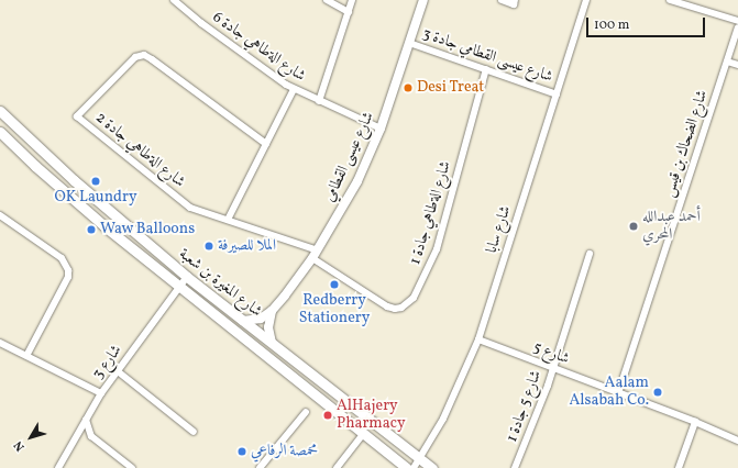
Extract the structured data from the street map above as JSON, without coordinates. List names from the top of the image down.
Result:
{
  "streets": {
    "main road": ["شارع المغيرة بن شعبة"],
    "street": [
      "شارع الةطاهي جادة 6",
      "شارع عيسى القطامي جادة 3",
      "شارع الضحاك بن قيس",
      "شارع الةطاهي جادة 2",
      "شارع عيسى القطامي",
      "شارع الةطاهي جادة 1",
      "شارع سابا",
      "شارع 5",
      "شارع 3",
      "شارع 5 جادة 1"
    ]
  },
  "crossings": [
    ["شارع الةطاهي جادة 6", "شارع عيسى القطامي"],
    ["شارع عيسى القطامي جادة 3", "شارع عيسى القطامي"],
    ["شارع عيسى القطامي جادة 3", "شارع الةطاهي جادة 1"],
    ["شارع عيسى القطامي جادة 3", "شارع سابا"],
    ["شارع الضحاك بن قيس", "شارع 5"],
    ["شارع الةطاهي جادة 2", "شارع عيسى القطامي"],
    ["شارع الةطاهي جادة 2", "شارع الةطاهي جادة 1"],
    ["شارع عيسى القطامي", "شارع الةطاهي جادة 1"],
    ["شارع عيسى القطامي", "شارع المغيرة بن شعبة"],
    ["شارع سابا", "شارع المغيرة بن شعبة"],
    ["شارع سابا", "شارع 5"],
    ["شارع المغيرة بن شعبة", "شارع 3"],
    ["شارع 5", "شارع 5 جادة 1"]
  ],
  "places": [
    "Desi Treat",
    "OK Laundry",
    "أحمد عبدالله المحري",
    "Waw Balloons",
    "الملا للصيرفة",
    "Redberry Stationery",
    "Aalam Alsabah Co.",
    "AlHajery Pharmacy",
    "محمصة الرفاعي"
  ],
  "scale_bar": "100 m",
  "north": "bottom left"
}
